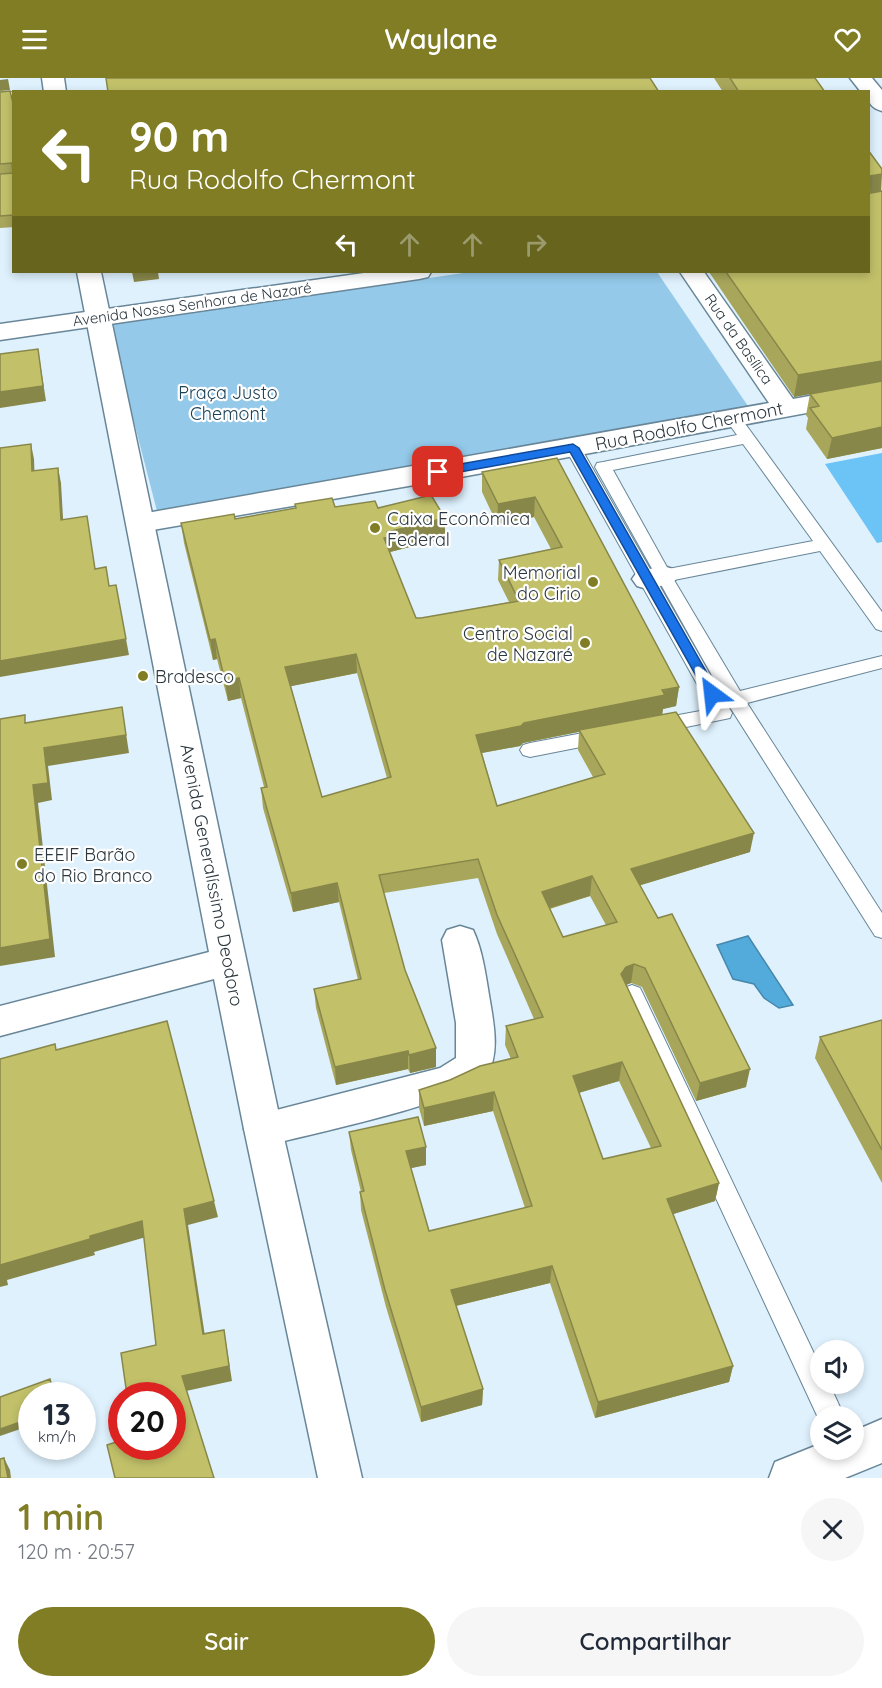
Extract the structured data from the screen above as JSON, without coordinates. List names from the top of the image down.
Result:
{
  "streets": {
    "street": [
      "Avenida Nossa Senhora de Nazaré",
      "Rua da Basílica",
      "Rua Rodolfo Chermont",
      "Avenida Generalíssimo Deodoro"
    ]
  },
  "crossings": [
    ["Avenida Nossa Senhora de Nazaré", "Avenida Generalíssimo Deodoro"],
    ["Rua da Basílica", "Rua Rodolfo Chermont"],
    ["Rua Rodolfo Chermont", "Avenida Generalíssimo Deodoro"]
  ],
  "parks": ["Praça Justo Chemont"],
  "places": [
    "Caixa Econômica Federal",
    "Memorial do Cirio",
    "Centro Social de Nazaré",
    "Bradesco",
    "EEEIF Barão do Rio Branco"
  ],
  "page": {
    "header": "Waylane",
    "turn": ["90 m", "Rua Rodolfo Chermont"],
    "speed": "13 km/h",
    "limit": "20",
    "heading": ["1 min", "120 m · 20:57"],
    "buttons": ["Sair", "Compartilhar"]
  }
}
